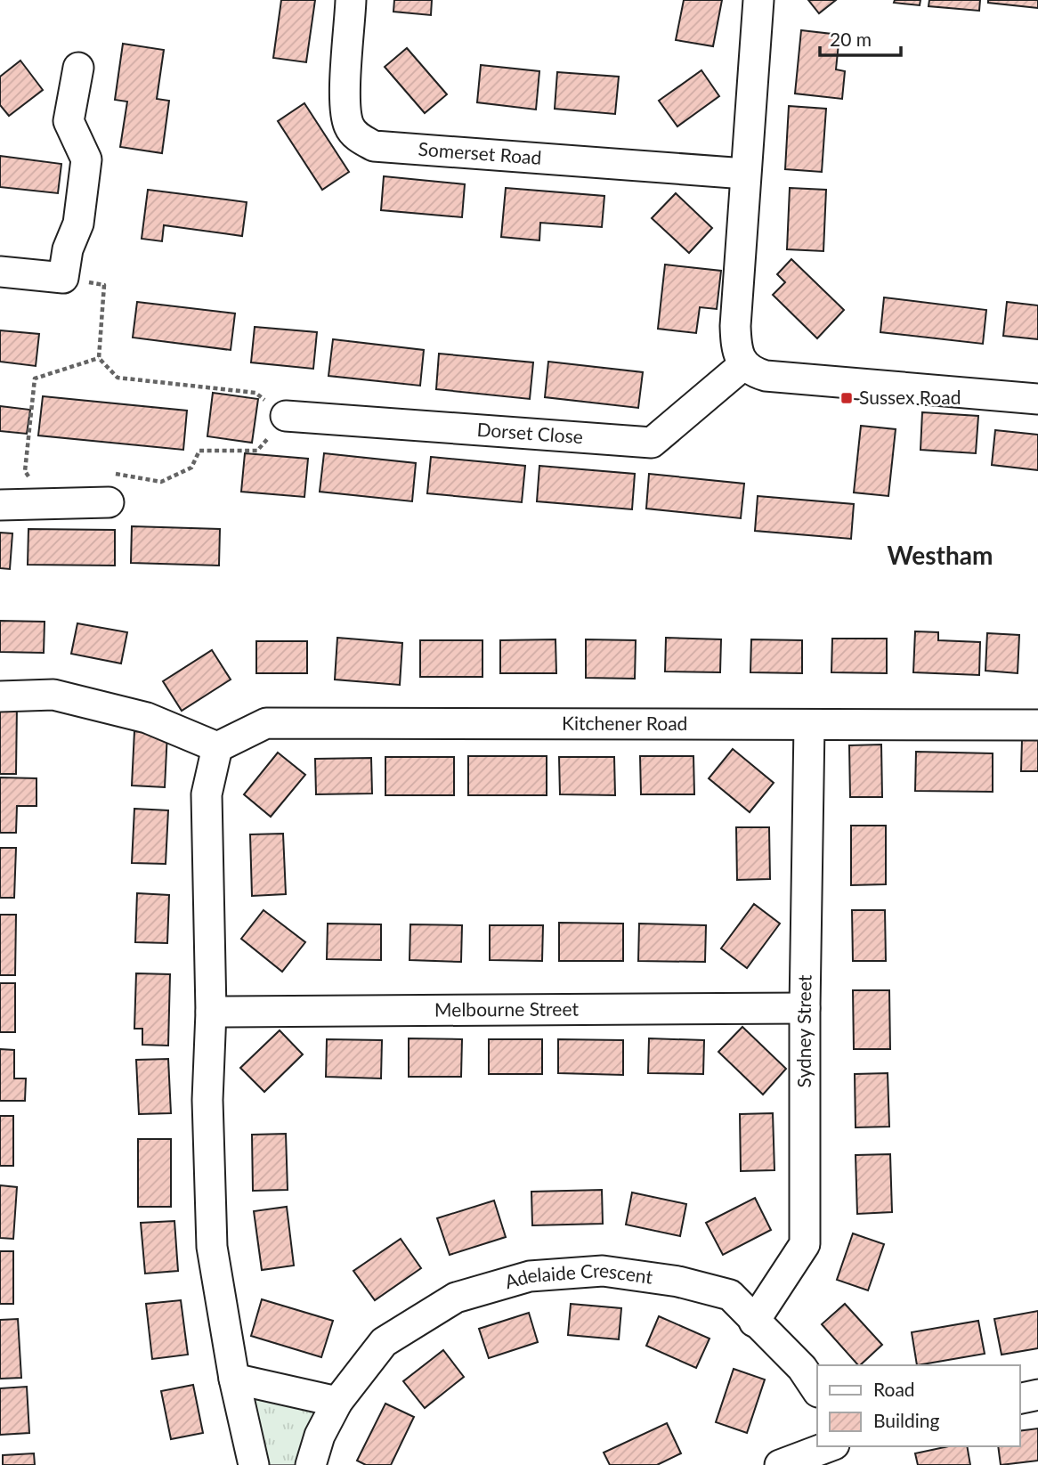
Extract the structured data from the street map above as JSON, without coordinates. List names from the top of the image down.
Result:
{
  "streets": {
    "street": [
      "Somerset Road",
      "Dorset Close",
      "Kitchener Road",
      "Melbourne Street",
      "Sydney Street",
      "Adelaide Crescent"
    ]
  },
  "crossings": [
    ["Kitchener Road", "Sydney Street"],
    ["Melbourne Street", "Sydney Street"],
    ["Sydney Street", "Adelaide Crescent"]
  ],
  "districts": ["Westham"],
  "places": {
    "transit": ["Sussex Road"]
  },
  "legend": ["Road", "Building"],
  "scale_bar": "20 m"
}
